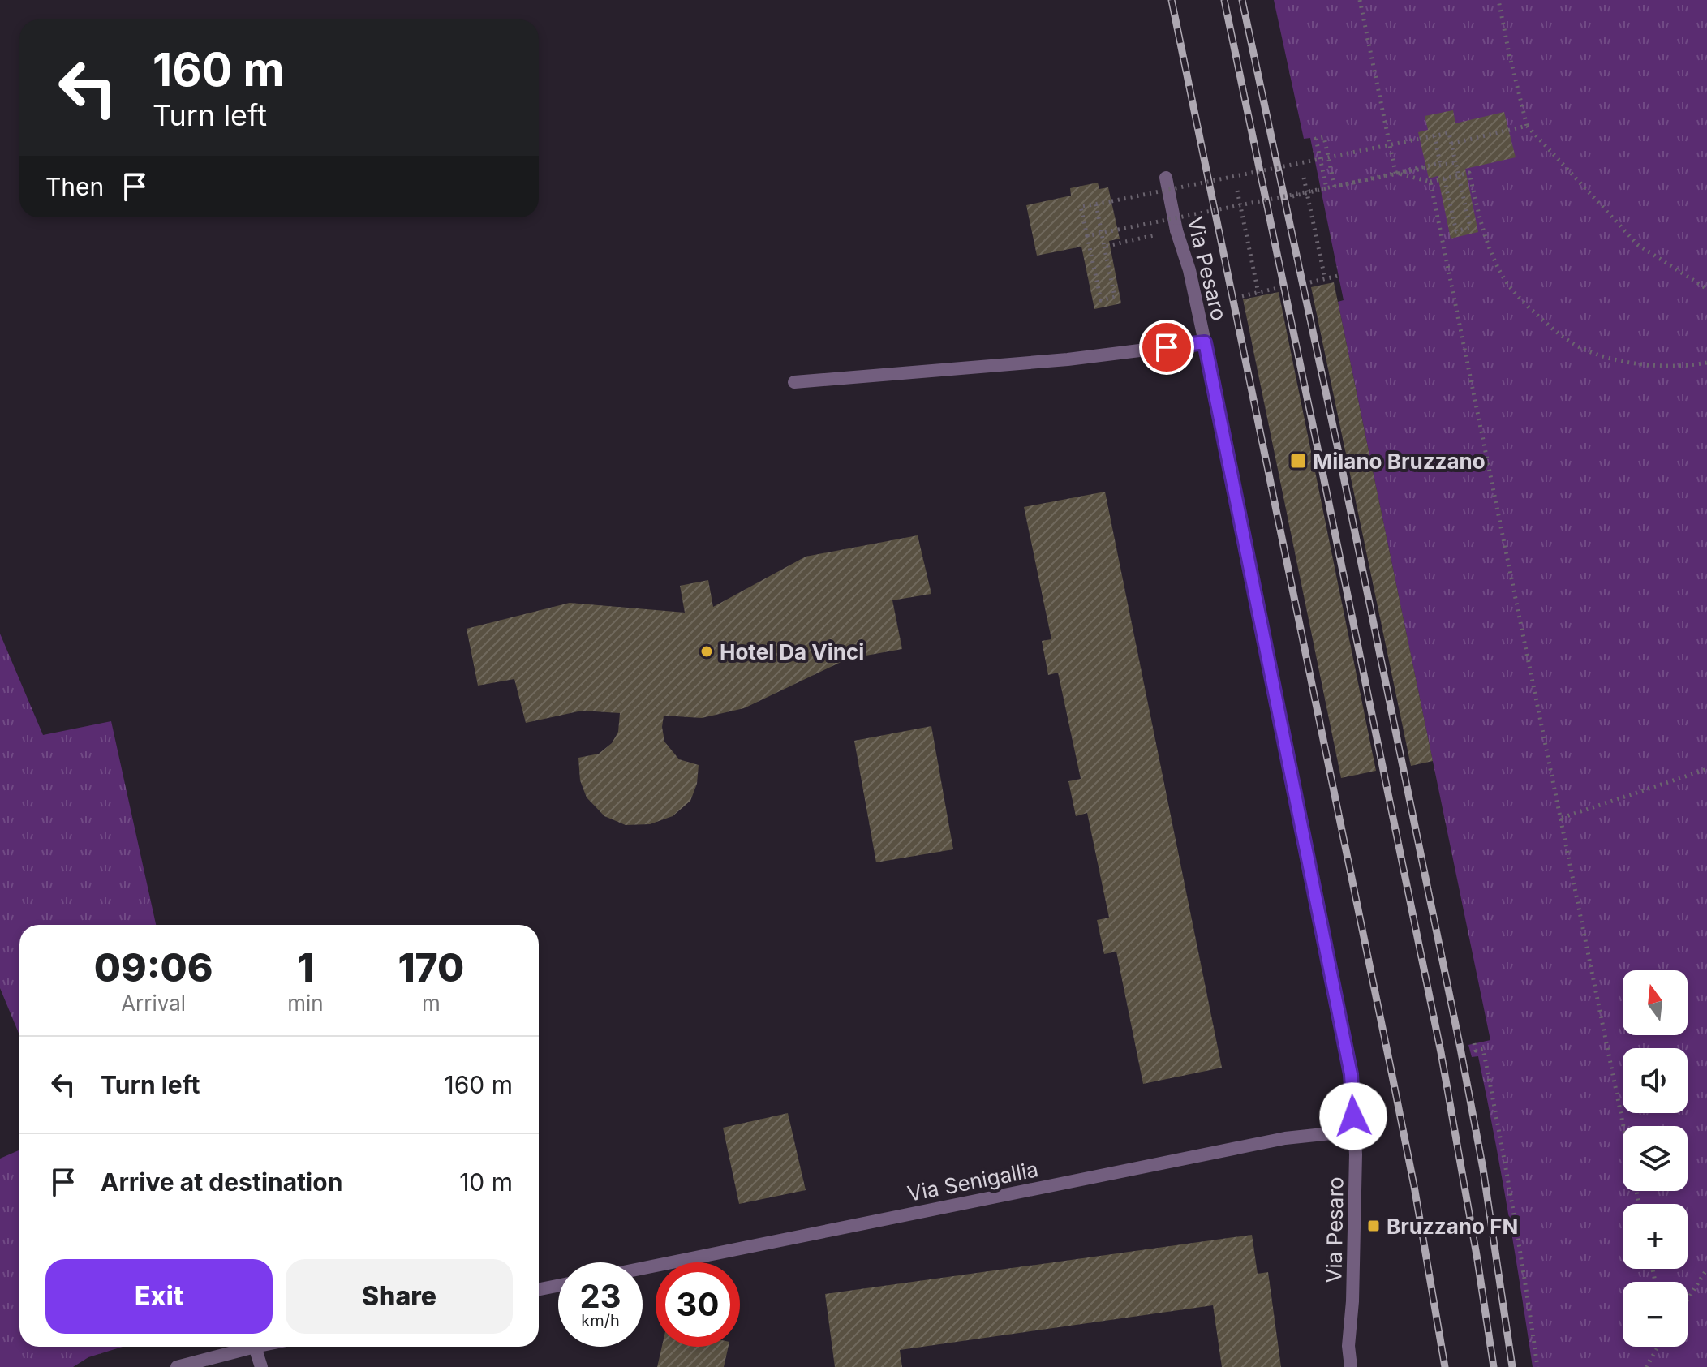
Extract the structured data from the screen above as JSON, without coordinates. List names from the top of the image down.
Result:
{
  "streets": {
    "street": ["Via Pesaro", "Via Senigallia"]
  },
  "crossings": [
    ["Via Pesaro", "Via Senigallia"]
  ],
  "places": {
    "transit": ["Milano Bruzzano", "Bruzzano FN"],
    "other": ["Hotel Da Vinci"]
  },
  "north": "top",
  "page": {
    "turn": ["160 m", "Turn left"],
    "then": "Then",
    "eta": [
      "09:06",
      "Arrival",
      "1",
      "min",
      "170",
      "m"
    ],
    "map_buttons": ["+", "−"],
    "list": [
      {
        "name": "Turn left",
        "value": "160 m"
      },
      {
        "name": "Arrive at destination",
        "value": "10 m"
      }
    ],
    "buttons": ["Exit", "Share"],
    "speed": "23 km/h",
    "limit": "30"
  }
}
